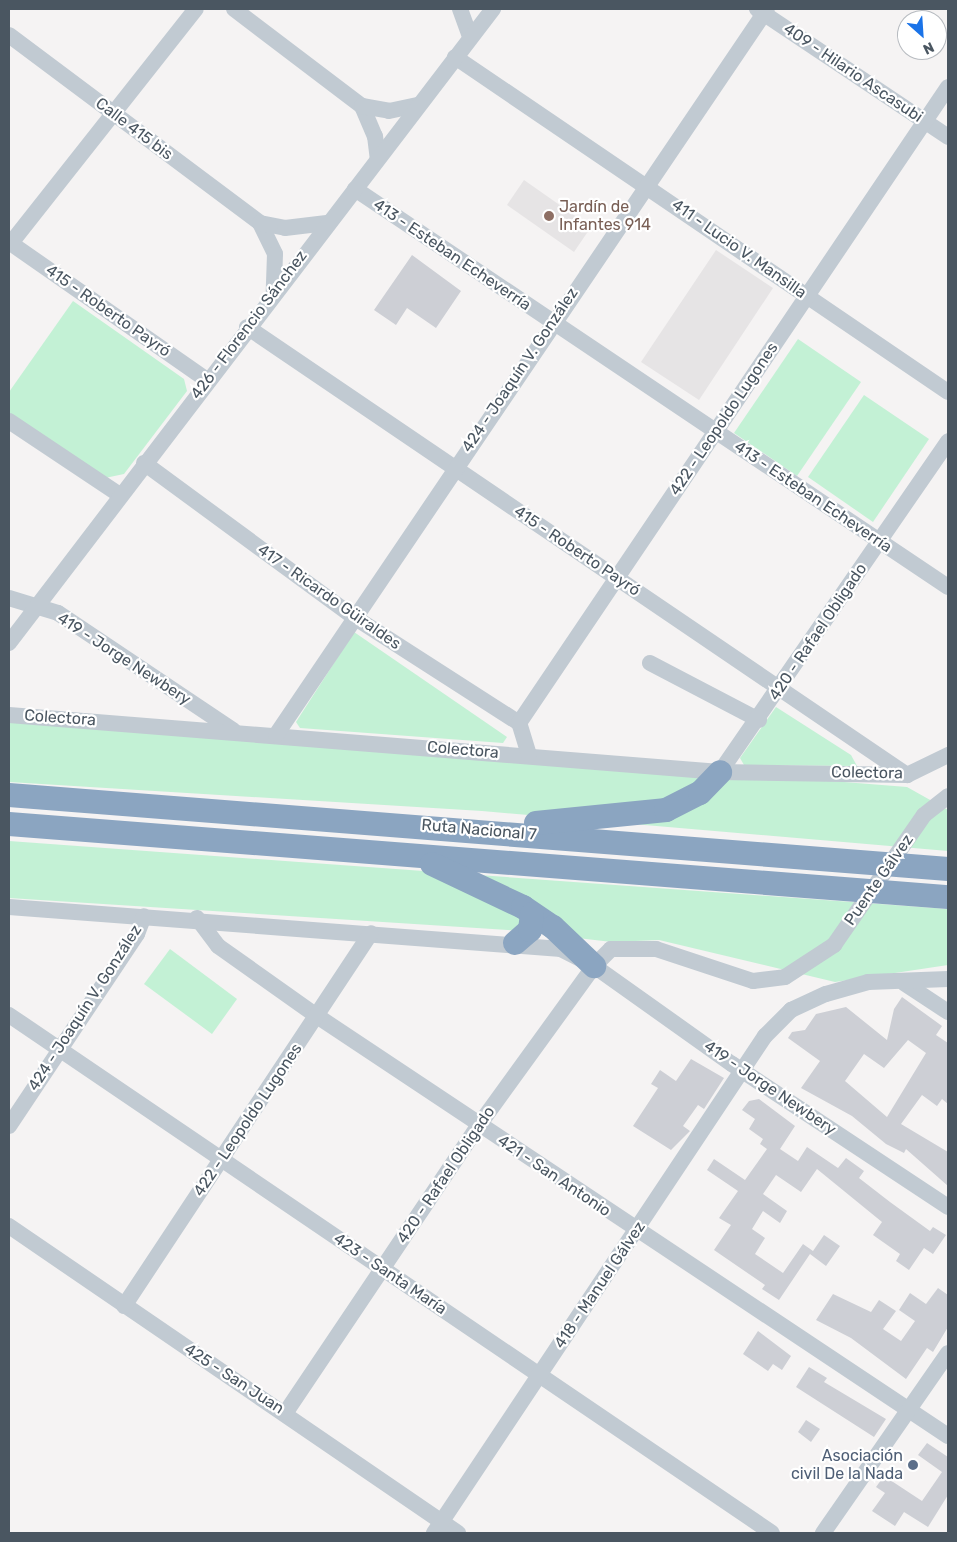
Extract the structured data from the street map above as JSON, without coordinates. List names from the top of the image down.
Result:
{
  "streets": {
    "highway": ["Ruta Nacional 7"],
    "street": [
      "409 - Hilario Ascasubi",
      "Calle 415 bis",
      "411 - Lucio V. Mansilla",
      "413 - Esteban Echeverría",
      "415 - Roberto Payró",
      "426 - Florencio Sánchez",
      "424 - Joaquín V. González",
      "422 - Leopoldo Lugones",
      "417 - Ricardo Güiraldes",
      "420 - Rafael Obligado",
      "419 - Jorge Newbery",
      "Colectora",
      "Puente Gálvez",
      "421 - San Antonio",
      "423 - Santa María",
      "418 - Manuel Gálvez",
      "425 - San Juan"
    ]
  },
  "crossings": [
    ["409 - Hilario Ascasubi", "424 - Joaquín V. González"],
    ["409 - Hilario Ascasubi", "422 - Leopoldo Lugones"],
    ["Calle 415 bis", "426 - Florencio Sánchez"],
    ["411 - Lucio V. Mansilla", "426 - Florencio Sánchez"],
    ["411 - Lucio V. Mansilla", "424 - Joaquín V. González"],
    ["411 - Lucio V. Mansilla", "422 - Leopoldo Lugones"],
    ["413 - Esteban Echeverría", "426 - Florencio Sánchez"],
    ["413 - Esteban Echeverría", "424 - Joaquín V. González"],
    ["413 - Esteban Echeverría", "422 - Leopoldo Lugones"],
    ["413 - Esteban Echeverría", "420 - Rafael Obligado"],
    ["415 - Roberto Payró", "426 - Florencio Sánchez"],
    ["415 - Roberto Payró", "424 - Joaquín V. González"],
    ["415 - Roberto Payró", "422 - Leopoldo Lugones"],
    ["415 - Roberto Payró", "420 - Rafael Obligado"],
    ["415 - Roberto Payró", "Colectora"],
    ["426 - Florencio Sánchez", "417 - Ricardo Güiraldes"],
    ["426 - Florencio Sánchez", "419 - Jorge Newbery"],
    ["424 - Joaquín V. González", "417 - Ricardo Güiraldes"],
    ["424 - Joaquín V. González", "Colectora"],
    ["424 - Joaquín V. González", "423 - Santa María"],
    ["422 - Leopoldo Lugones", "417 - Ricardo Güiraldes"],
    ["422 - Leopoldo Lugones", "421 - San Antonio"],
    ["422 - Leopoldo Lugones", "423 - Santa María"],
    ["422 - Leopoldo Lugones", "425 - San Juan"],
    ["420 - Rafael Obligado", "419 - Jorge Newbery"],
    ["420 - Rafael Obligado", "Colectora"],
    ["420 - Rafael Obligado", "Puente Gálvez"],
    ["420 - Rafael Obligado", "421 - San Antonio"],
    ["420 - Rafael Obligado", "423 - Santa María"],
    ["420 - Rafael Obligado", "425 - San Juan"],
    ["419 - Jorge Newbery", "Colectora"],
    ["419 - Jorge Newbery", "418 - Manuel Gálvez"],
    ["421 - San Antonio", "418 - Manuel Gálvez"],
    ["423 - Santa María", "418 - Manuel Gálvez"],
    ["418 - Manuel Gálvez", "425 - San Juan"]
  ],
  "places": ["Jardín de Infantes 914", "Asociación civil De la Nada"],
  "north": "bottom right"
}
